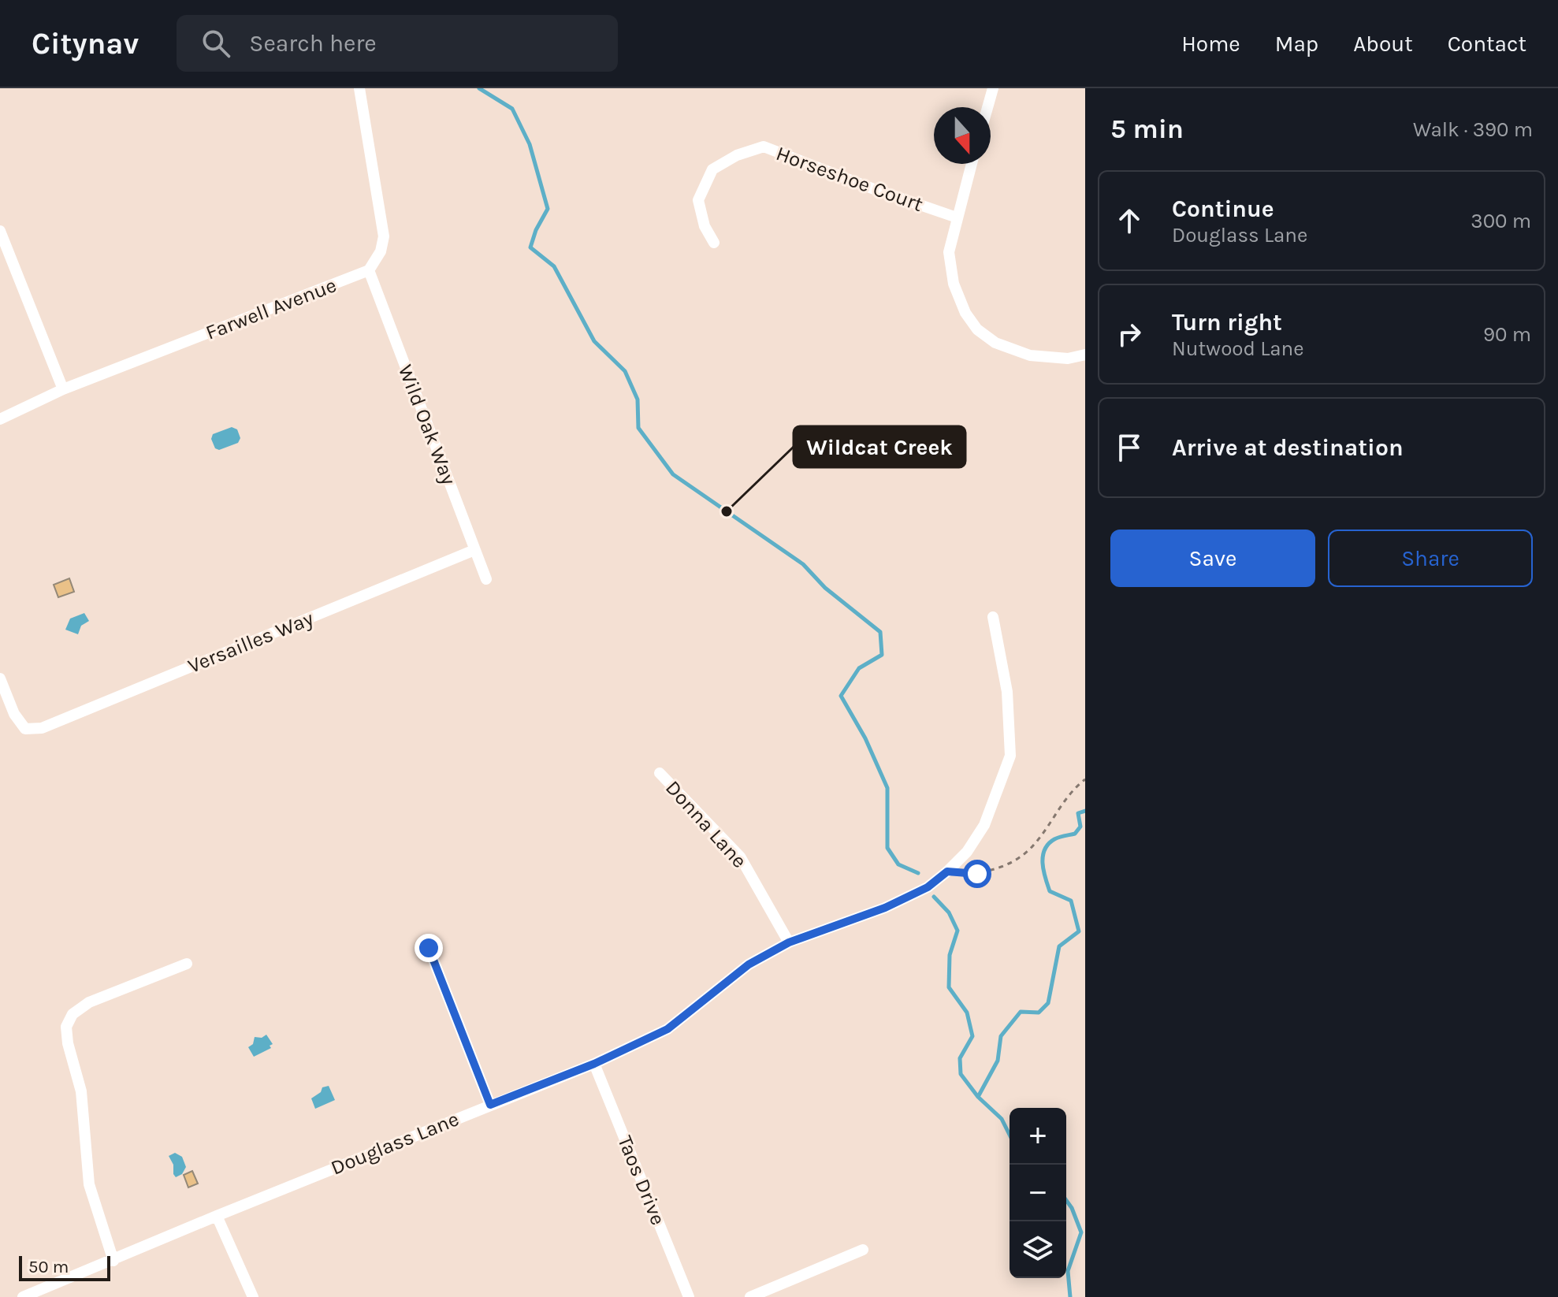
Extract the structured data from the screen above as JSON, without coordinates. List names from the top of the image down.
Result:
{
  "streets": {
    "street": [
      "Horseshoe Court",
      "Farwell Avenue",
      "Wild Oak Way",
      "Versailles Way",
      "Donna Lane",
      "Douglass Lane",
      "Taos Drive"
    ]
  },
  "crossings": [
    ["Farwell Avenue", "Wild Oak Way"],
    ["Wild Oak Way", "Versailles Way"],
    ["Donna Lane", "Douglass Lane"],
    ["Douglass Lane", "Taos Drive"]
  ],
  "places": ["Wildcat Creek"],
  "scale_bar": "50 m",
  "north": "bottom",
  "page": {
    "header": "Citynav",
    "search": "Search here",
    "nav": [
      "Home",
      "Map",
      "About",
      "Contact"
    ],
    "heading": ["5 min", "Walk · 390 m"],
    "list": [
      ["Continue", "Douglass Lane", "300 m"],
      ["Turn right", "Nutwood Lane", "90 m"],
      "Arrive at destination"
    ],
    "buttons": ["Save", "Share"],
    "map_buttons": ["+", "−"],
    "scale": "50 m"
  }
}
